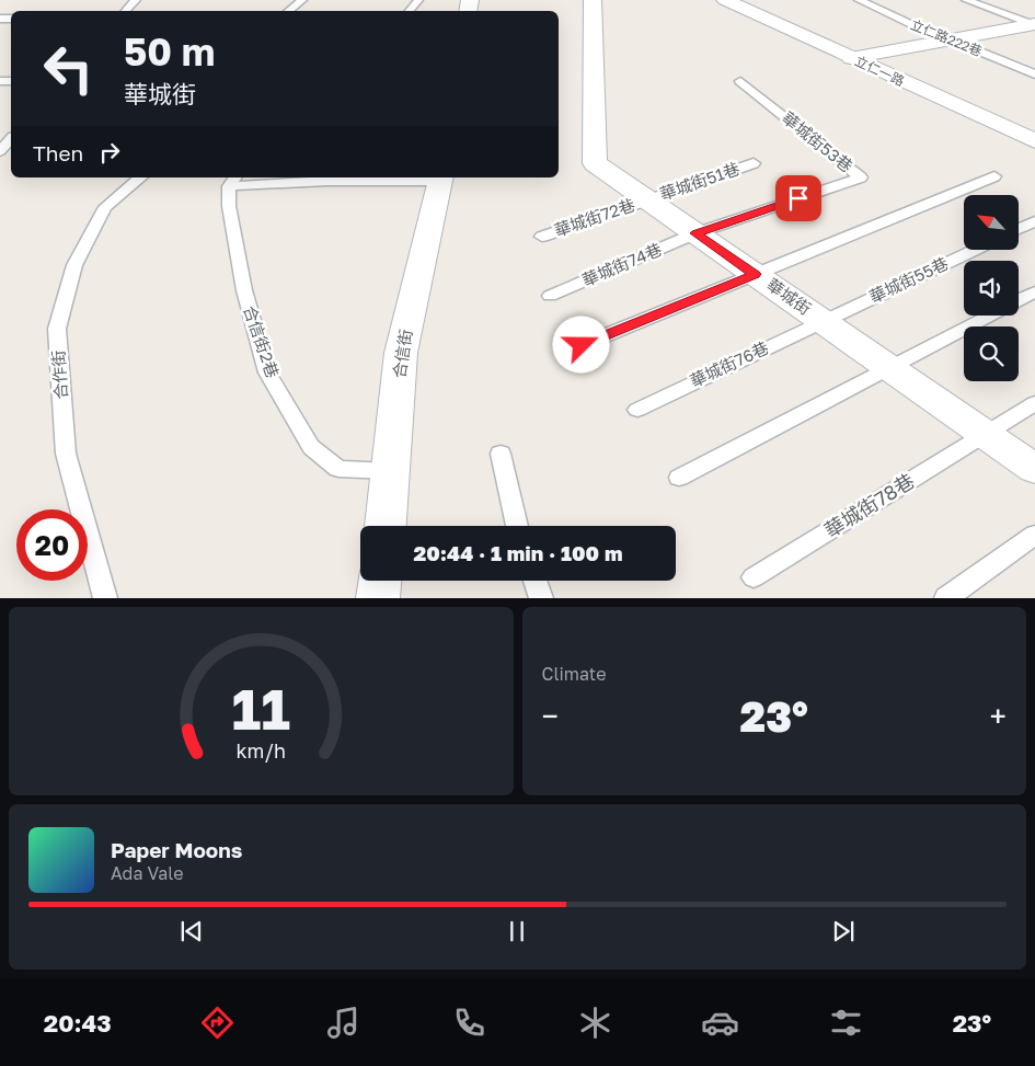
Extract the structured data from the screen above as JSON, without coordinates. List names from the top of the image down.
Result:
{
  "streets": {
    "street": ["立仁一路", "華城街", "合信街"],
    "lane": [
      "立仁路222巷",
      "華城街53巷",
      "華城街51巷",
      "華城街72巷",
      "華城街74巷",
      "華城街55巷",
      "合信街2巷",
      "華城街76巷",
      "合作街",
      "華城街78巷"
    ]
  },
  "crossings": [
    ["華城街53巷", "華城街74巷"],
    ["華城街53巷", "華城街"],
    ["華城街51巷", "華城街72巷"],
    ["華城街51巷", "華城街"],
    ["華城街72巷", "華城街"],
    ["華城街74巷", "華城街"],
    ["華城街55巷", "華城街"],
    ["華城街55巷", "華城街76巷"],
    ["華城街", "華城街76巷"],
    ["華城街", "華城街78巷"],
    ["合信街2巷", "合信街"]
  ],
  "north": "top left",
  "page": {
    "turn": ["50 m", "華城街"],
    "then": "Then",
    "limit": "20",
    "trip": "20:44 · 1 min · 100 m",
    "tile": "Climate",
    "heat": ["−", "23°", "+"],
    "song": ["Paper Moons", "Ada Vale"],
    "tabs": ["20:43", "23°"],
    "gauge": ["11", "km/h"]
  }
}
